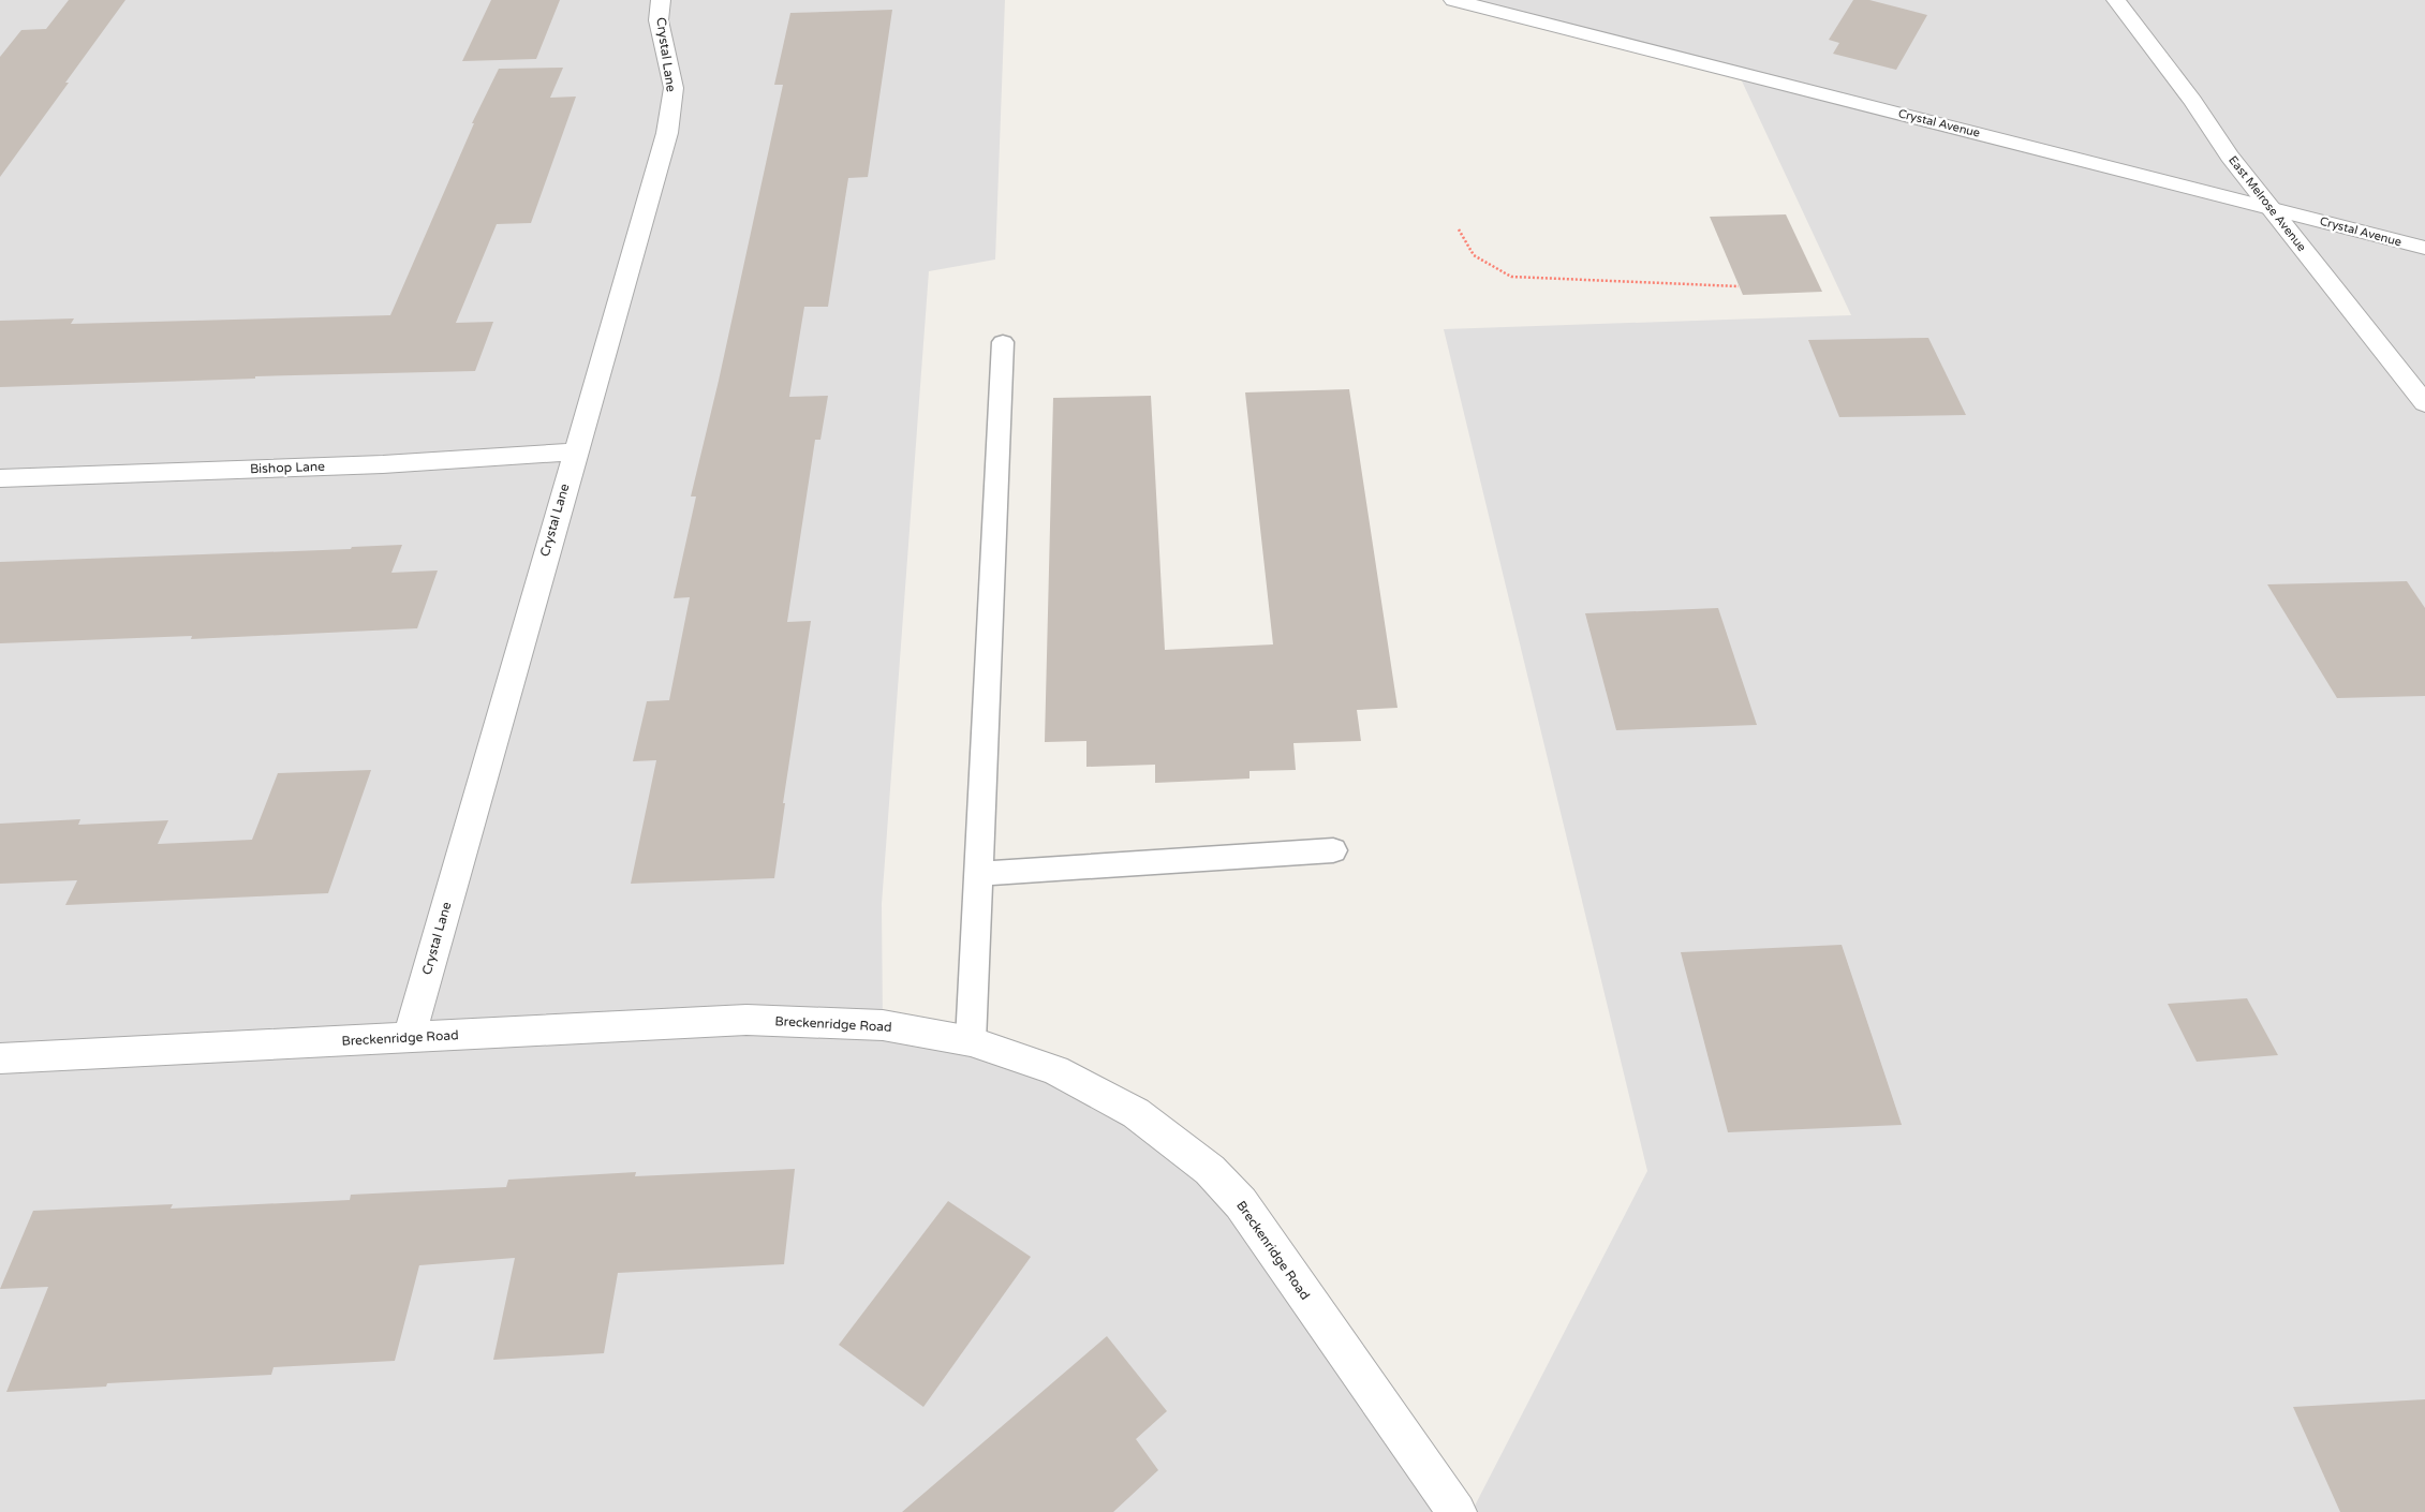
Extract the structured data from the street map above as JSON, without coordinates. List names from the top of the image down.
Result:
{
  "streets": {
    "street": [
      "Crystal Lane",
      "Crystal Avenue",
      "East Melrose Avenue",
      "Bishop Lane",
      "Breckenridge Road"
    ]
  },
  "crossings": [
    ["Crystal Lane", "Bishop Lane"],
    ["Crystal Lane", "Breckenridge Road"],
    ["Crystal Avenue", "East Melrose Avenue"]
  ]
}
